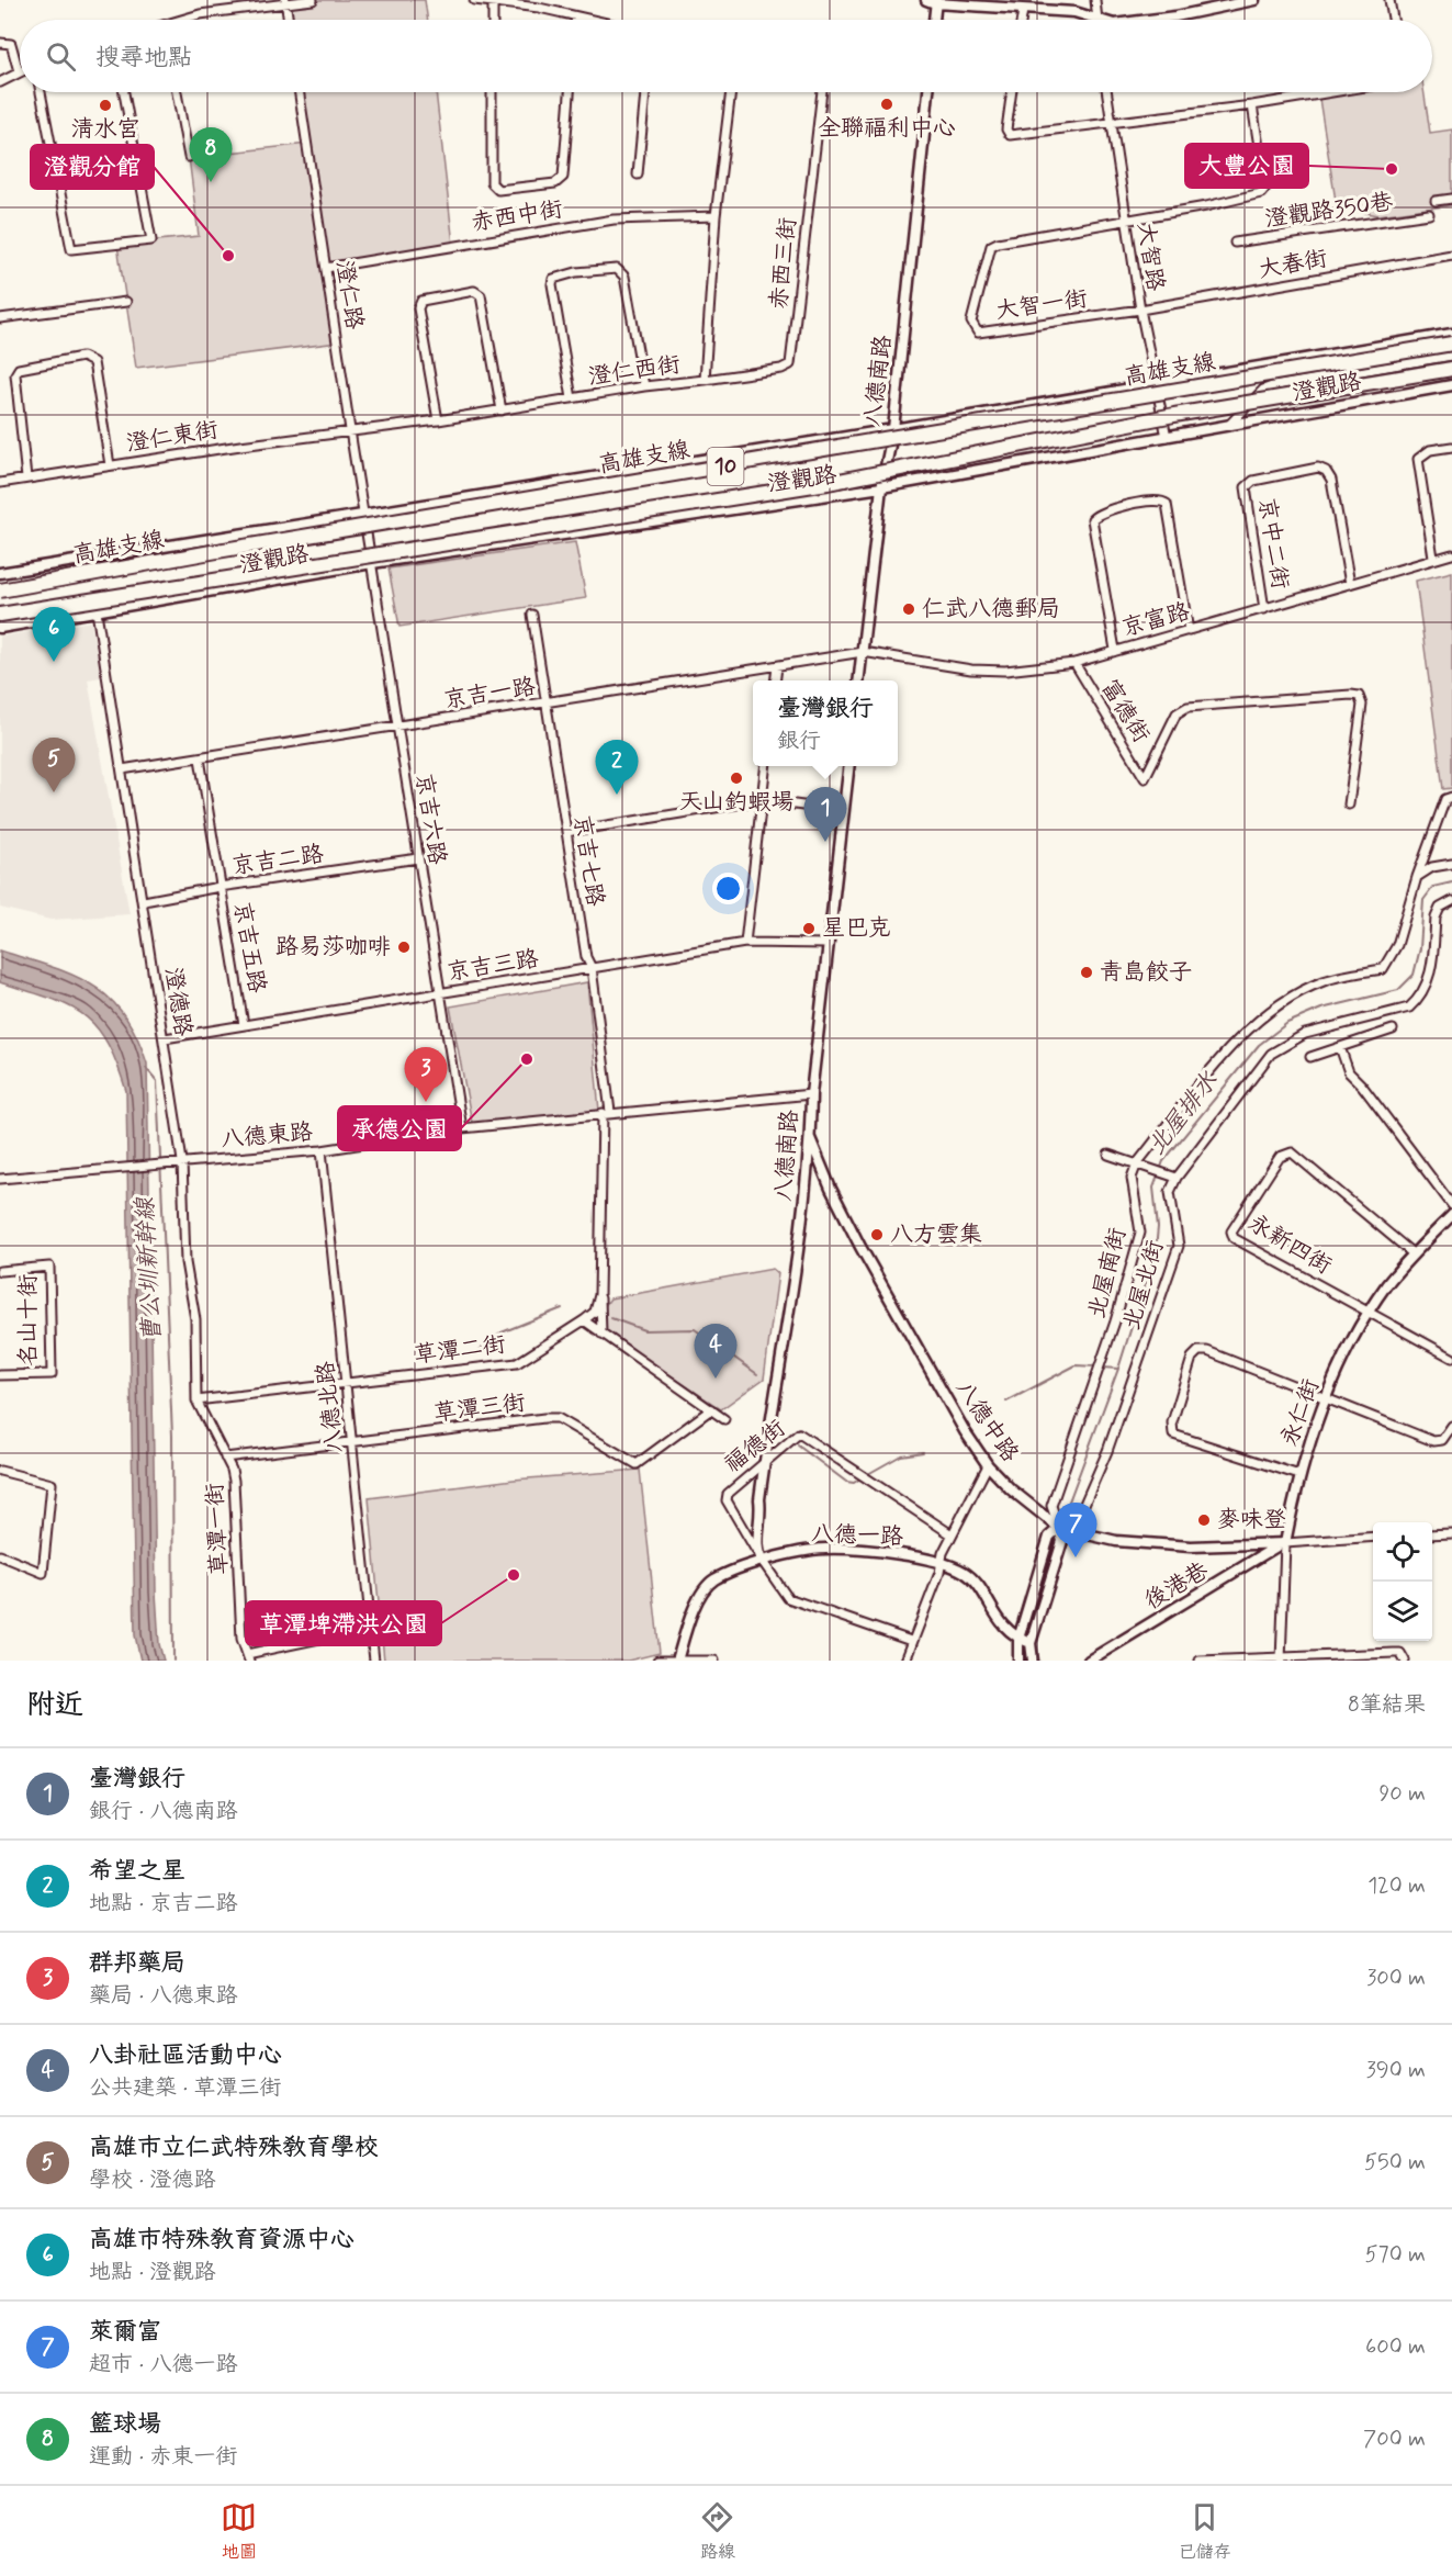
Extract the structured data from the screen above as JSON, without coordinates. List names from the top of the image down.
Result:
{
  "streets": {
    "highway": ["高雄支線", "10"],
    "street": [
      "澄觀路350巷",
      "赤西中街",
      "大智路",
      "赤西三街",
      "大春街",
      "澄仁路",
      "大智一街",
      "澄仁西街",
      "八德南路",
      "澄觀路",
      "澄仁東街",
      "京中二街",
      "京富路",
      "京吉一路",
      "富德街",
      "京吉六路",
      "京吉二路",
      "京吉七路",
      "京吉五路",
      "京吉三路",
      "澄德路",
      "八德東路",
      "永新四街",
      "北屋南街",
      "北屋北街",
      "名山十街",
      "草潭二街",
      "八德北路",
      "草潭三街",
      "永仁街",
      "八德中路",
      "福德街",
      "草潭一街",
      "八德一路",
      "後港巷"
    ]
  },
  "crossings": [
    ["赤西中街", "澄仁路"],
    ["赤西中街", "澄仁西街"],
    ["大智路", "大春街"],
    ["大智路", "大智一街"],
    ["大智路", "澄觀路"],
    ["赤西三街", "澄仁西街"],
    ["大春街", "大智一街"],
    ["澄仁路", "澄仁西街"],
    ["澄仁路", "澄觀路"],
    ["澄仁路", "澄仁東街"],
    ["澄仁路", "京吉六路"],
    ["澄仁西街", "澄仁東街"],
    ["八德南路", "澄觀路"],
    ["八德南路", "京富路"],
    ["八德南路", "京吉一路"],
    ["八德南路", "京吉三路"],
    ["八德南路", "八德東路"],
    ["八德南路", "八德中路"],
    ["八德南路", "福德街"],
    ["澄觀路", "京吉六路"],
    ["澄觀路", "澄德路"],
    ["京中二街", "京富路"],
    ["京富路", "京吉一路"],
    ["京富路", "富德街"],
    ["京吉一路", "京吉六路"],
    ["京吉一路", "京吉七路"],
    ["京吉一路", "京吉五路"],
    ["京吉一路", "澄德路"],
    ["京吉六路", "京吉二路"],
    ["京吉六路", "京吉三路"],
    ["京吉六路", "八德東路"],
    ["京吉二路", "京吉五路"],
    ["京吉二路", "澄德路"],
    ["京吉七路", "京吉三路"],
    ["京吉七路", "八德東路"],
    ["京吉五路", "京吉三路"],
    ["京吉三路", "澄德路"],
    ["澄德路", "八德東路"],
    ["澄德路", "草潭二街"],
    ["澄德路", "草潭一街"],
    ["八德東路", "八德北路"],
    ["永新四街", "永仁街"],
    ["北屋南街", "北屋北街"],
    ["北屋南街", "八德中路"],
    ["北屋北街", "八德中路"],
    ["草潭二街", "八德北路"],
    ["草潭二街", "草潭一街"],
    ["八德北路", "草潭三街"],
    ["草潭三街", "草潭一街"],
    ["永仁街", "八德中路"],
    ["永仁街", "後港巷"],
    ["八德中路", "後港巷"],
    ["福德街", "八德一路"]
  ],
  "water": ["北屋排水", "曹公圳新幹線"],
  "places": [
    "全聯福利中心",
    "清水宮",
    "大豐公園",
    "澄觀分館",
    "仁武八德郵局",
    "天山釣蝦場",
    "星巴克",
    "路易莎咖啡",
    "青島餃子",
    "承德公園",
    "八方雲集",
    "麥味登",
    "草潭埤滯洪公園"
  ],
  "page": {
    "search": "搜尋地點",
    "pins": [
      "8",
      "6",
      "5",
      "2",
      "1",
      "3",
      "4",
      "7"
    ],
    "popup": ["臺灣銀行", "銀行"],
    "heading": ["附近", "8筆結果"],
    "list": [
      {
        "mark": "1",
        "name": "臺灣銀行",
        "note": "銀行 · 八德南路",
        "value": "90 m"
      },
      {
        "mark": "2",
        "name": "希望之星",
        "note": "地點 · 京吉二路",
        "value": "120 m"
      },
      {
        "mark": "3",
        "name": "群邦藥局",
        "note": "藥局 · 八德東路",
        "value": "300 m"
      },
      {
        "mark": "4",
        "name": "八卦社區活動中心",
        "note": "公共建築 · 草潭三街",
        "value": "390 m"
      },
      {
        "mark": "5",
        "name": "高雄市立仁武特殊教育學校",
        "note": "學校 · 澄德路",
        "value": "550 m"
      },
      {
        "mark": "6",
        "name": "高雄市特殊教育資源中心",
        "note": "地點 · 澄觀路",
        "value": "570 m"
      },
      {
        "mark": "7",
        "name": "萊爾富",
        "note": "超市 · 八德一路",
        "value": "600 m"
      },
      {
        "mark": "8",
        "name": "籃球場",
        "note": "運動 · 赤東一街",
        "value": "700 m"
      }
    ],
    "nav": ["地圖", "路線", "已儲存"]
  }
}
